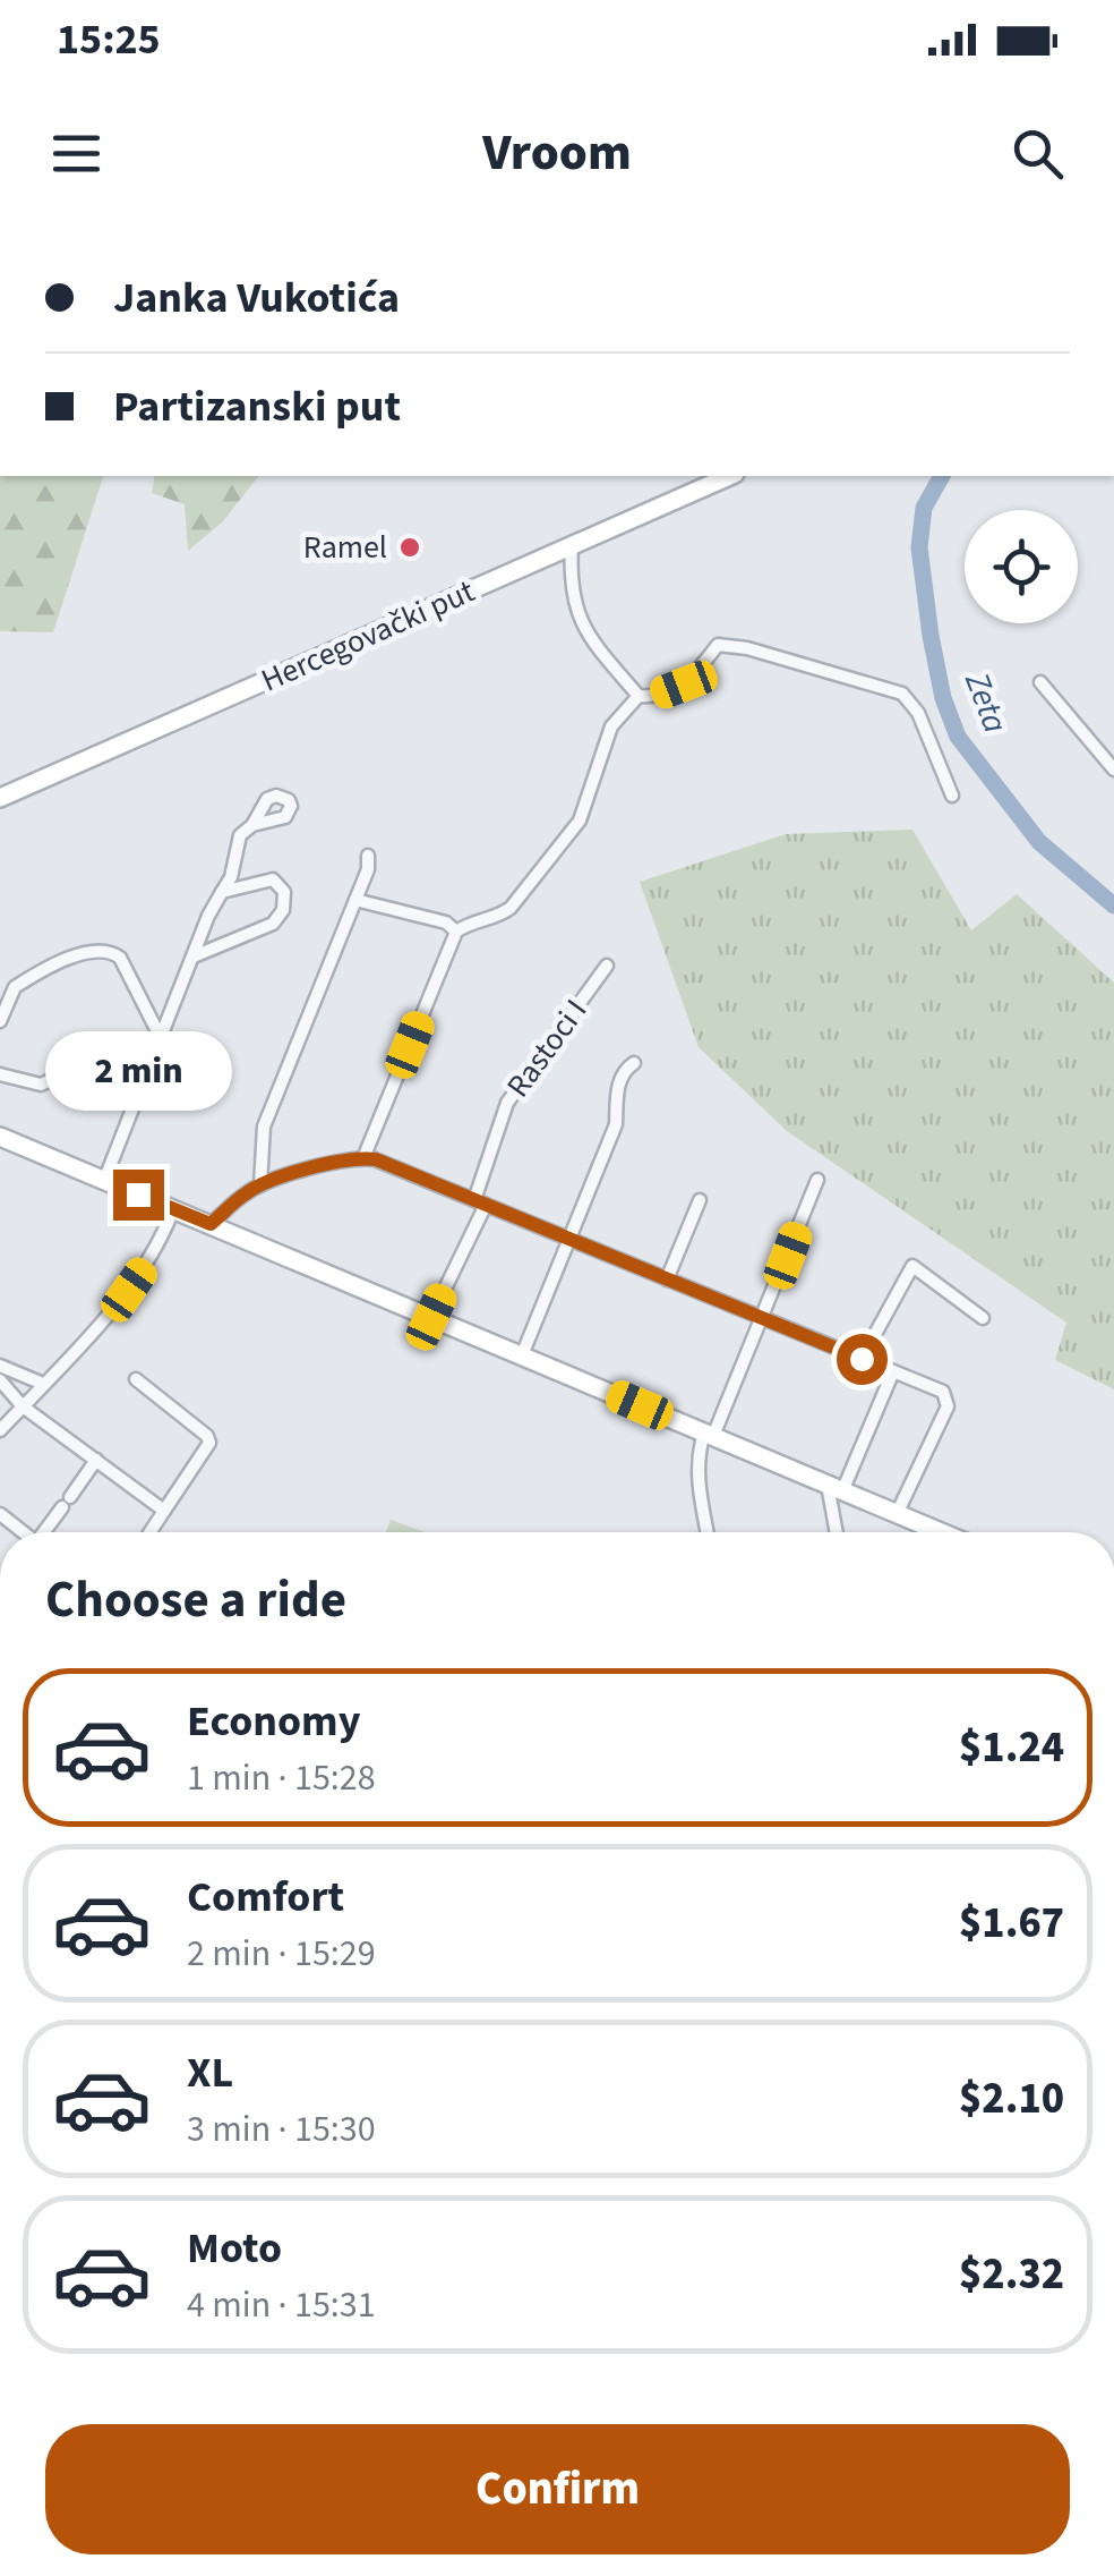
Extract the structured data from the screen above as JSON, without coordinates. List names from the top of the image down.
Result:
{
  "streets": {
    "street": ["Hercegovački put", "Rastoci I"]
  },
  "water": ["Zeta"],
  "places": ["Ramel"],
  "page": {
    "status": "15:25",
    "header": "Vroom",
    "banner": ["Janka Vukotića", "Partizanski put"],
    "bubble": "2 min",
    "heading": "Choose a ride",
    "list": [
      {
        "name": "Economy",
        "note": "1 min · 15:28",
        "value": "$1.24"
      },
      {
        "name": "Comfort",
        "note": "2 min · 15:29",
        "value": "$1.67"
      },
      {
        "name": "XL",
        "note": "3 min · 15:30",
        "value": "$2.10"
      },
      {
        "name": "Moto",
        "note": "4 min · 15:31",
        "value": "$2.32"
      }
    ],
    "buttons": "Confirm"
  }
}
